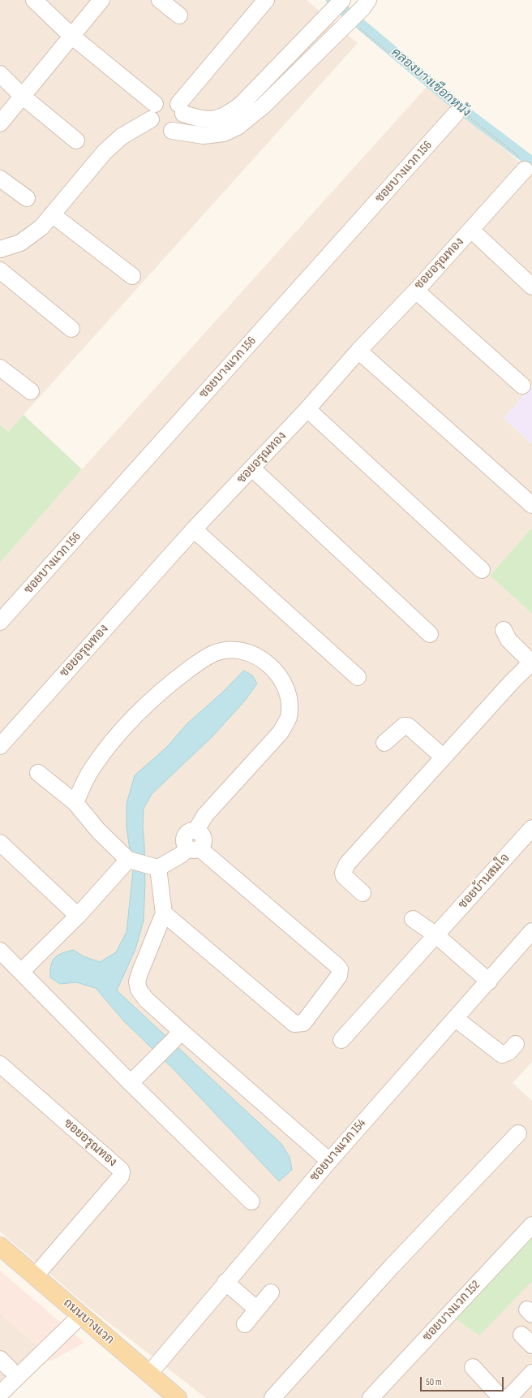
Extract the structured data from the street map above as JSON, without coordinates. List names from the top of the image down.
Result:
{
  "streets": {
    "main road": ["ถนนบางแวก"],
    "street": [
      "ซอยบางแวก 156",
      "ซอยอรุณทอง",
      "ซอยบ้านสมใจ",
      "ซอยบางแวก 154",
      "ซอยบางแวก 152"
    ]
  },
  "crossings": [
    ["ซอยอรุณทอง", "ถนนบางแวก"],
    ["ซอยบางแวก 154", "ถนนบางแวก"]
  ],
  "water": ["คลองบางเชือกหนัง"],
  "scale_bar": "50 m"
}
